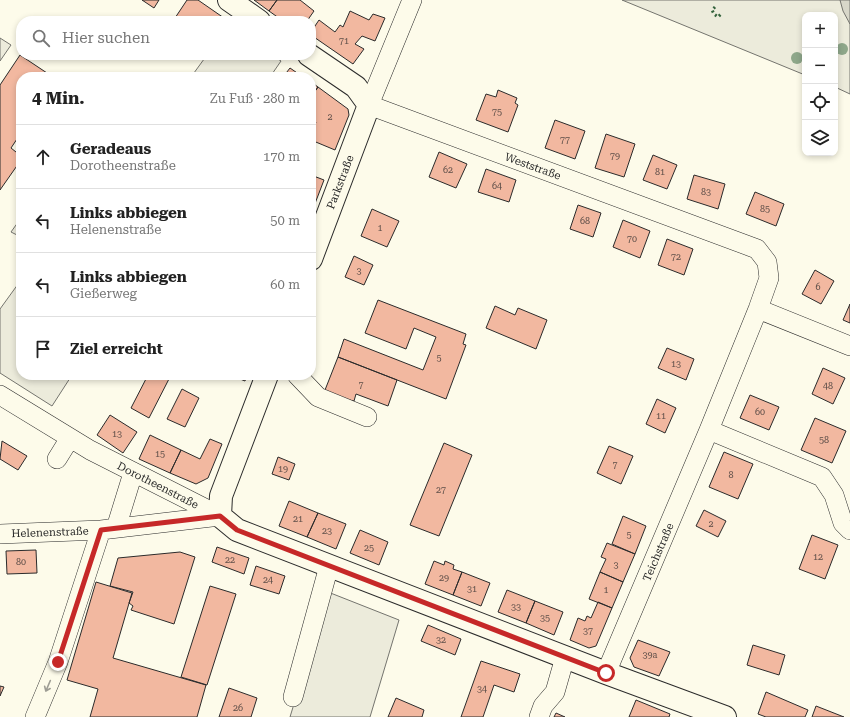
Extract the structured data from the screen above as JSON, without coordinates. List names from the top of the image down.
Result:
{
  "streets": {
    "main road": ["Parkstraße", "Dorotheenstraße"],
    "street": ["Weststraße", "Helenenstraße", "Teichstraße"]
  },
  "crossings": [
    ["Weststraße", "Parkstraße"],
    ["Weststraße", "Teichstraße"],
    ["Dorotheenstraße", "Helenenstraße"],
    ["Dorotheenstraße", "Teichstraße"]
  ],
  "house_numbers": [
    "71",
    "75",
    "2",
    "77",
    "79",
    "62",
    "81",
    "64",
    "83",
    "85",
    "68",
    "1",
    "70",
    "72",
    "3",
    "6",
    "5",
    "13",
    "7",
    "48",
    "60",
    "11",
    "13",
    "58",
    "15",
    "7",
    "19",
    "8",
    "27",
    "21",
    "2",
    "23",
    "5",
    "25",
    "12",
    "22",
    "80",
    "3",
    "29",
    "24",
    "31",
    "1",
    "33",
    "35",
    "37",
    "32",
    "39a",
    "34",
    "26"
  ],
  "page": {
    "map_buttons": ["+", "−"],
    "search": "Hier suchen",
    "heading": ["4 Min.", "Zu Fuß · 280 m"],
    "list": [
      ["Geradeaus", "Dorotheenstraße", "170 m"],
      ["Links abbiegen", "Helenenstraße", "50 m"],
      ["Links abbiegen", "Gießerweg", "60 m"],
      "Ziel erreicht"
    ]
  }
}
